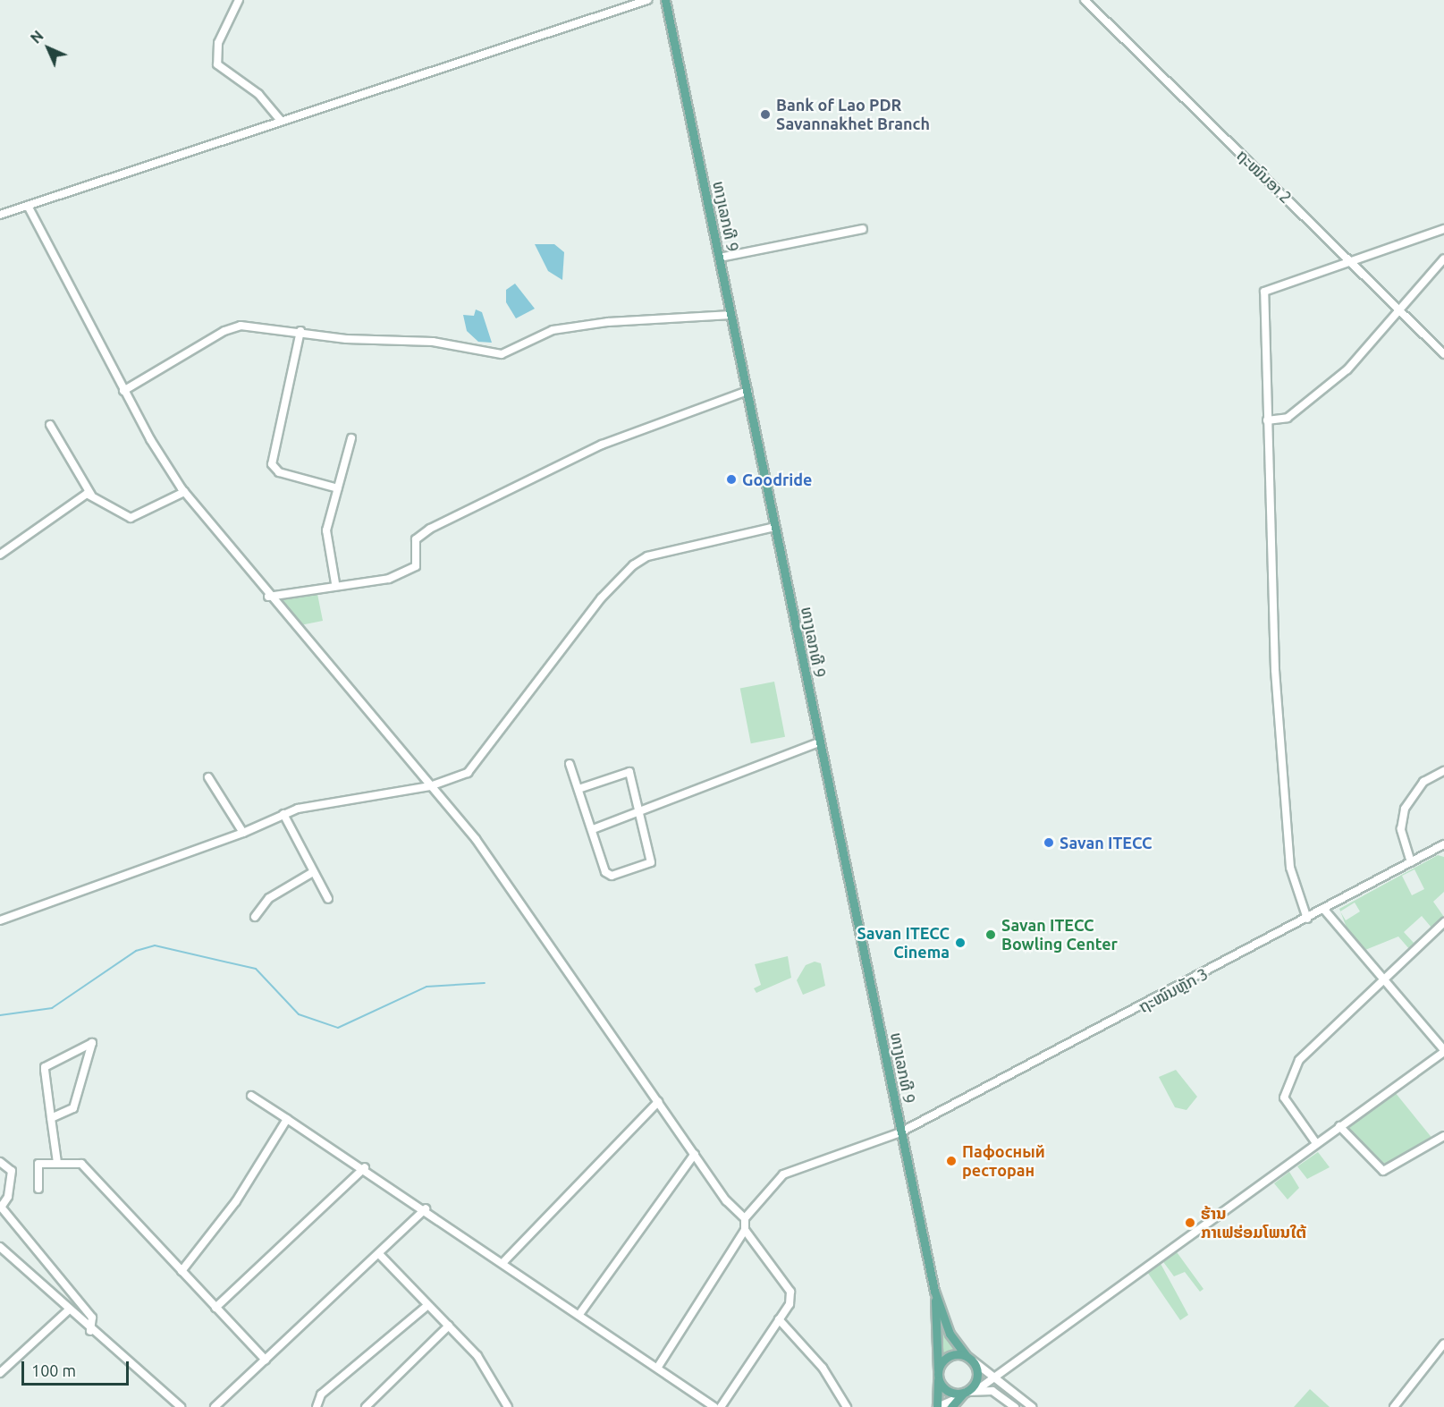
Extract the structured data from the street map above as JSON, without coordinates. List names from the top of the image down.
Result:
{
  "streets": {
    "main road": ["ທາງເລກທີ 9"],
    "street": ["ຖະໜົນອາ 2", "ຖະໜົນຫຼັກ 3"]
  },
  "crossings": [
    ["ທາງເລກທີ 9", "ຖະໜົນຫຼັກ 3"]
  ],
  "places": [
    "Bank of Lao PDR Savannakhet Branch",
    "Goodride",
    "Savan ITECC",
    "Savan ITECC Bowling Center",
    "Savan ITECC Cinema",
    "Пафосный ресторан",
    "ຮ້ານ ກາເຟຮ່ອມໂພນໃຕ້"
  ],
  "scale_bar": "100 m",
  "north": "top left"
}
